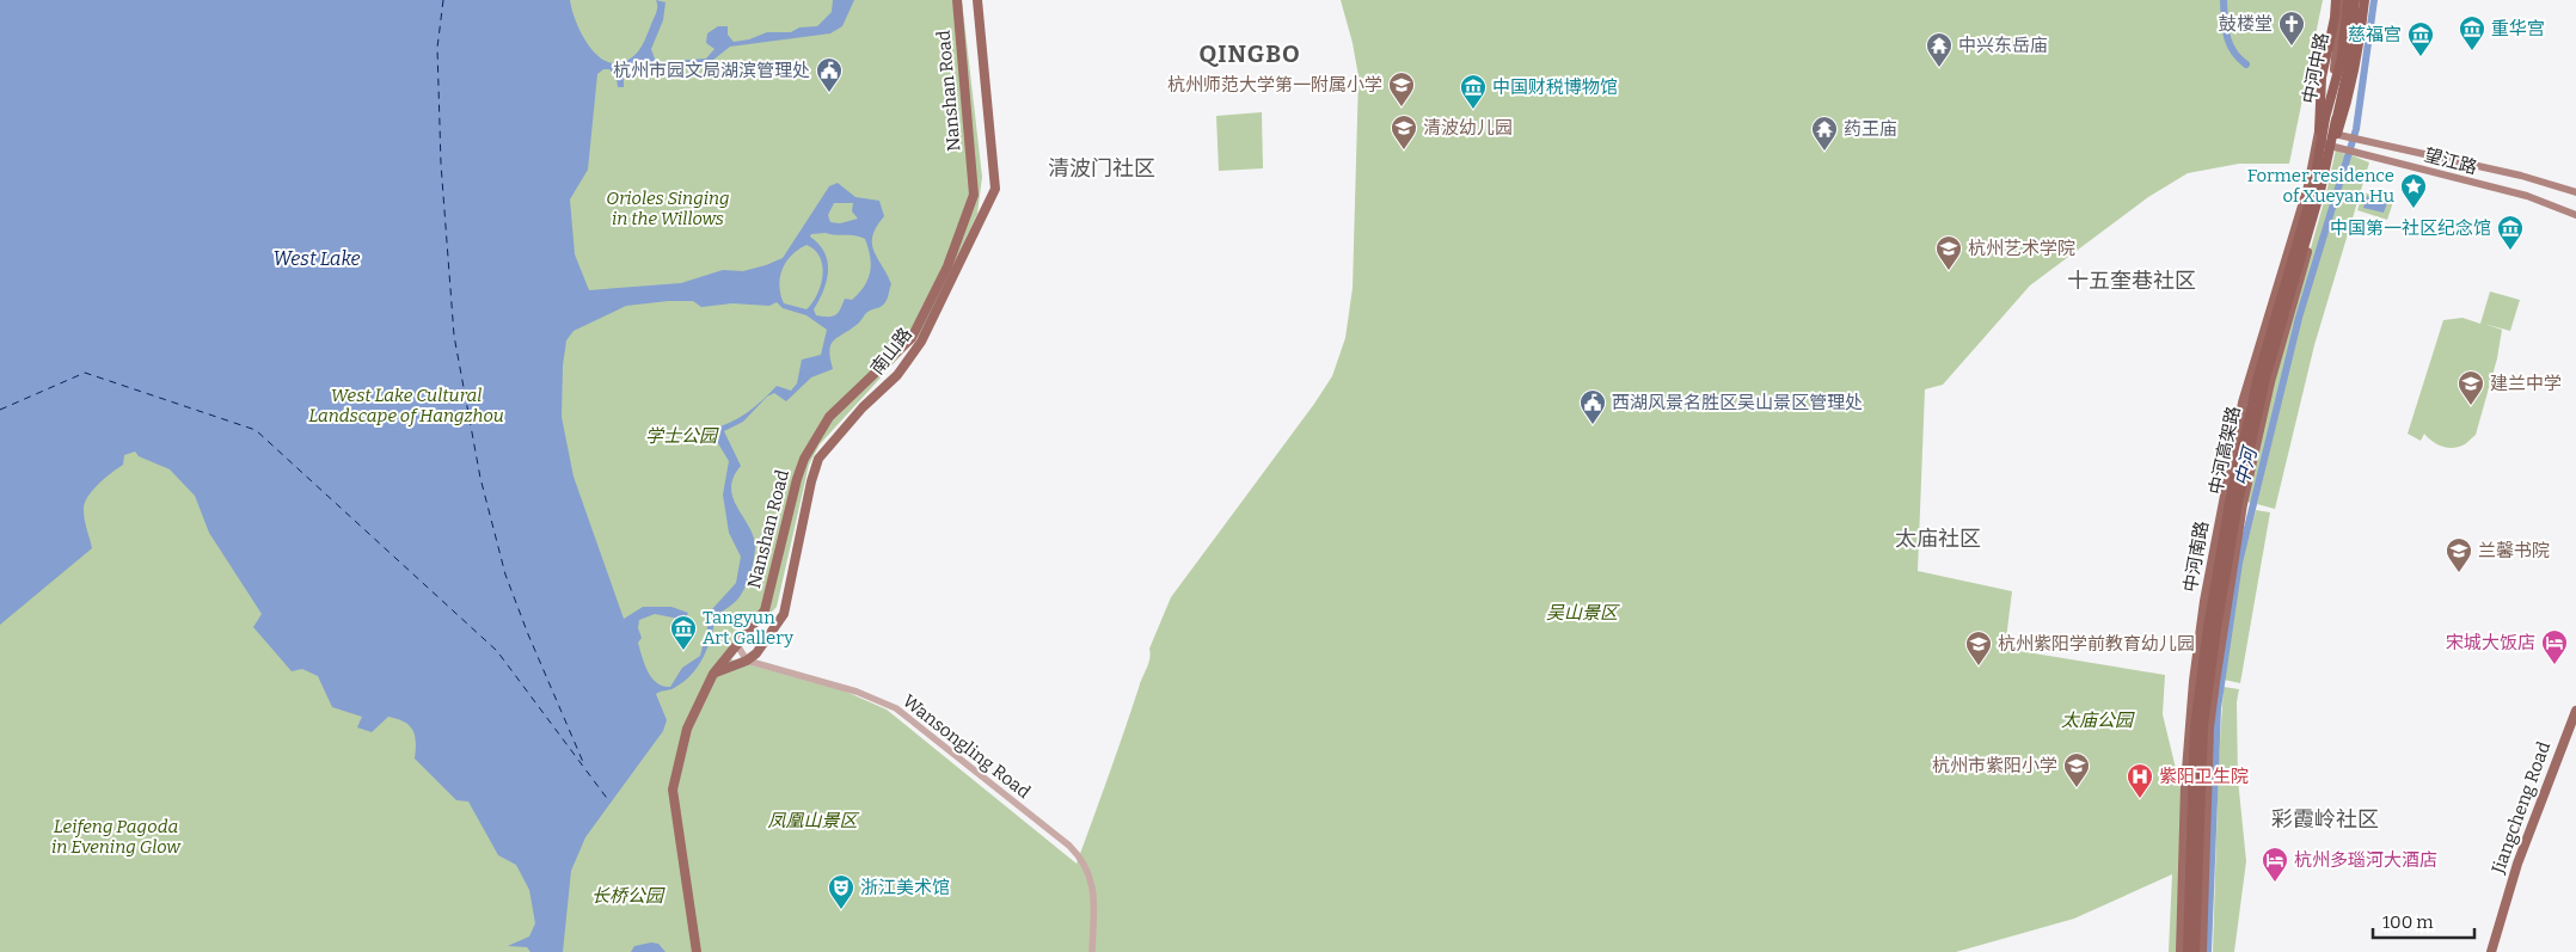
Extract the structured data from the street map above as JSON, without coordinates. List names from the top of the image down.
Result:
{
  "streets": {
    "highway": ["中河高架路"],
    "main road": [
      "中河中路",
      "Nanshan Road",
      "望江路",
      "南山路",
      "中河南路",
      "Jiangcheng Road"
    ],
    "street": ["Wansongling Road"]
  },
  "crossings": [
    ["中河中路", "望江路"],
    ["中河中路", "中河高架路"],
    ["中河中路", "中河南路"],
    ["Nanshan Road", "南山路"],
    ["望江路", "中河南路"],
    ["南山路", "Wansongling Road"]
  ],
  "districts": [
    "QINGBO",
    "清波门社区",
    "十五奎巷社区",
    "太庙社区",
    "彩霞岭社区"
  ],
  "water": ["West Lake", "中河"],
  "parks": [
    "Orioles Singing in the Willows",
    "West Lake Cultural Landscape of Hangzhou",
    "学士公园",
    "吴山景区",
    "太庙公园",
    "凤凰山景区",
    "Leifeng Pagoda in Evening Glow",
    "长桥公园"
  ],
  "places": {
    "church": ["鼓楼堂"],
    "museum": [
      "重华宫",
      "慈福宫",
      "中国财税博物馆",
      "中国第一社区纪念馆",
      "Tangyun Art Gallery"
    ],
    "temple": ["中兴东岳庙", "药王庙"],
    "public building": ["杭州市园文局湖滨管理处", "西湖风景名胜区吴山景区管理处"],
    "school or university": [
      "杭州师范大学第一附属小学",
      "清波幼儿园",
      "杭州艺术学院",
      "建兰中学",
      "兰馨书院",
      "杭州紫阳学前教育幼儿园",
      "杭州市紫阳小学"
    ],
    "place": ["Former residence of Xueyan Hu"],
    "hotel": ["宋城大饭店", "杭州多瑙河大酒店"],
    "hospital": ["紫阳卫生院"],
    "theatre": ["浙江美术馆"]
  },
  "scale_bar": "100 m"
}
